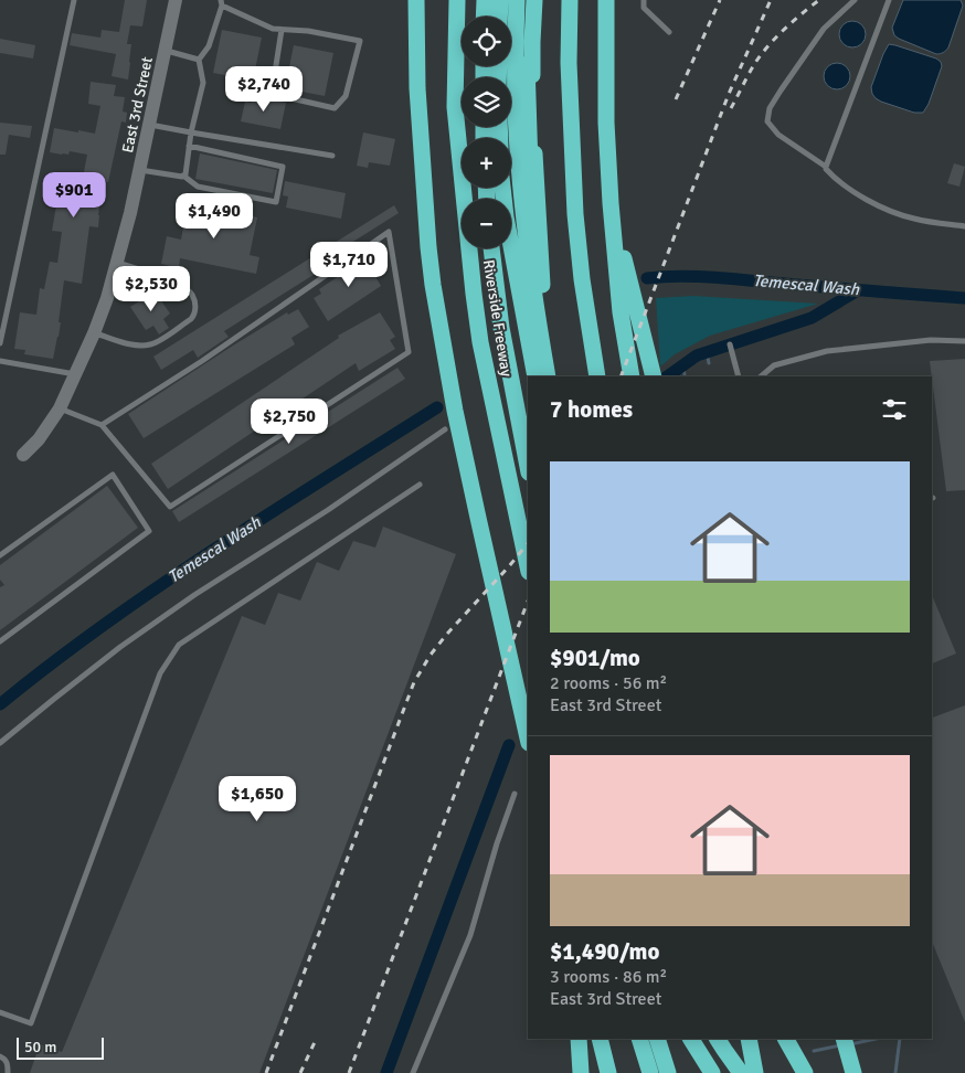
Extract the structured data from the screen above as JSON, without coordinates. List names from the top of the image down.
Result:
{
  "streets": {
    "highway": ["Riverside Freeway"],
    "street": ["East 3rd Street"]
  },
  "water": ["Temescal Wash"],
  "scale_bar": "50 m",
  "page": {
    "map_buttons": ["+", "−"],
    "price": [
      "$2,740",
      "$901",
      "$1,490",
      "$1,710",
      "$2,530",
      "$2,750",
      "$1,650"
    ],
    "heading": "7 homes",
    "list": [
      {
        "name": "$901/mo",
        "note": "2 rooms · 56 m² · East 3rd Street"
      },
      {
        "name": "$1,490/mo",
        "note": "3 rooms · 86 m² · East 3rd Street"
      }
    ],
    "scale": "50 m"
  }
}
